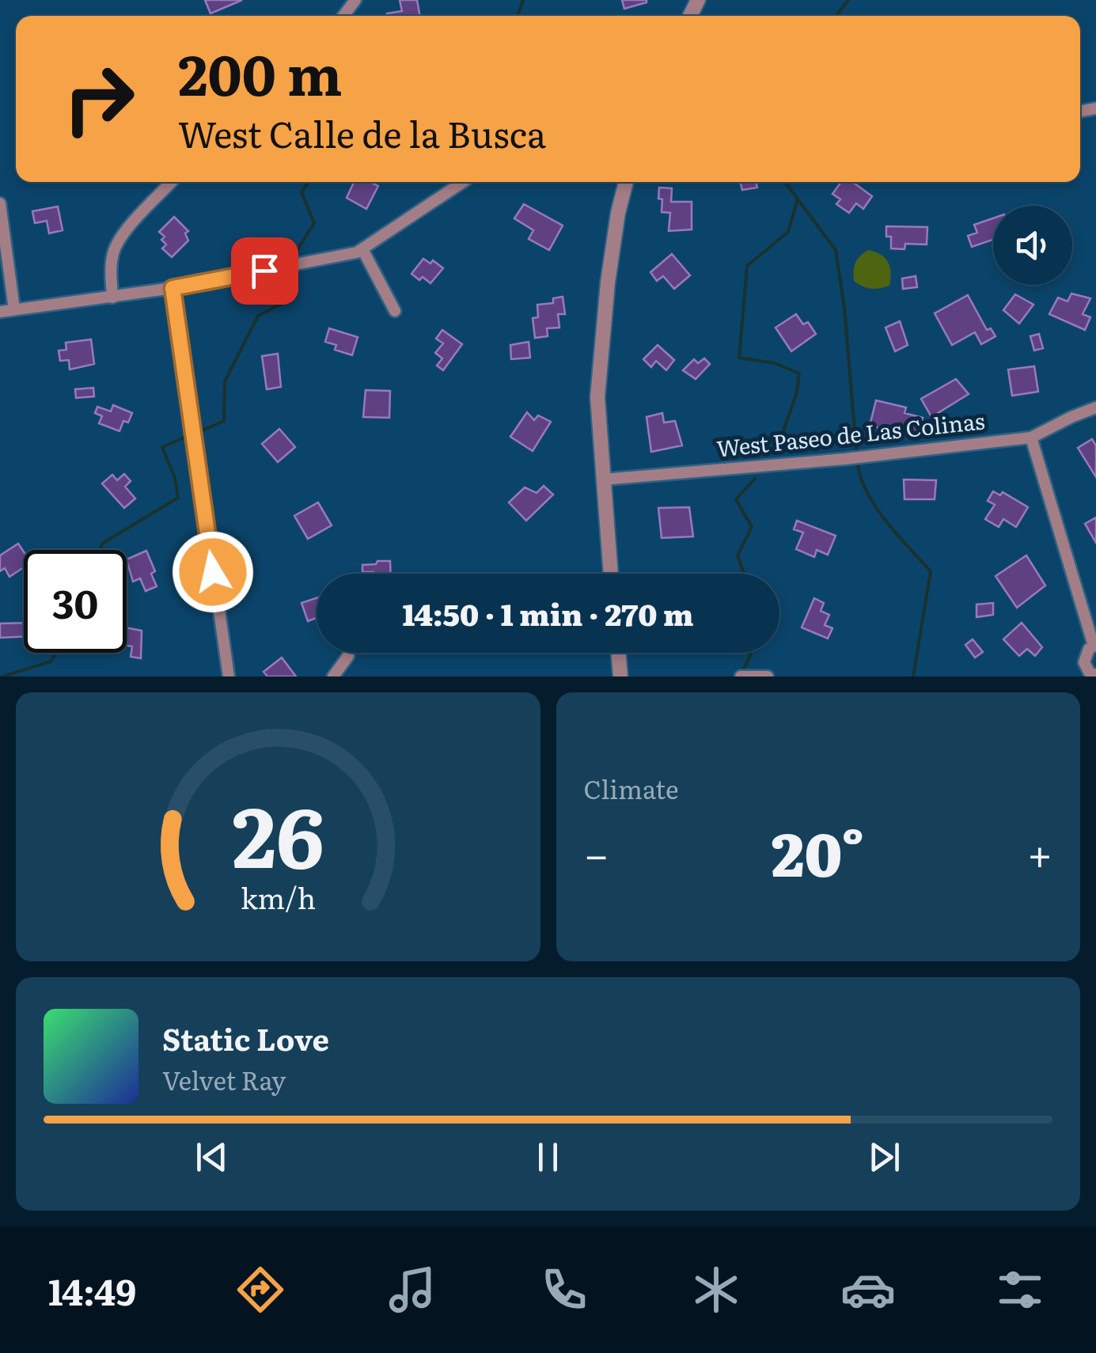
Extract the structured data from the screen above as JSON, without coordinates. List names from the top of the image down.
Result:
{
  "streets": {
    "street": ["West Paseo de Las Colinas"]
  },
  "page": {
    "turn": ["200 m", "West Calle de la Busca"],
    "limit": "30",
    "trip": "14:50 · 1 min · 270 m",
    "tile": "Climate",
    "heat": ["−", "20°", "+"],
    "song": ["Static Love", "Velvet Ray"],
    "tabs": "14:49",
    "gauge": ["26", "km/h"]
  }
}
